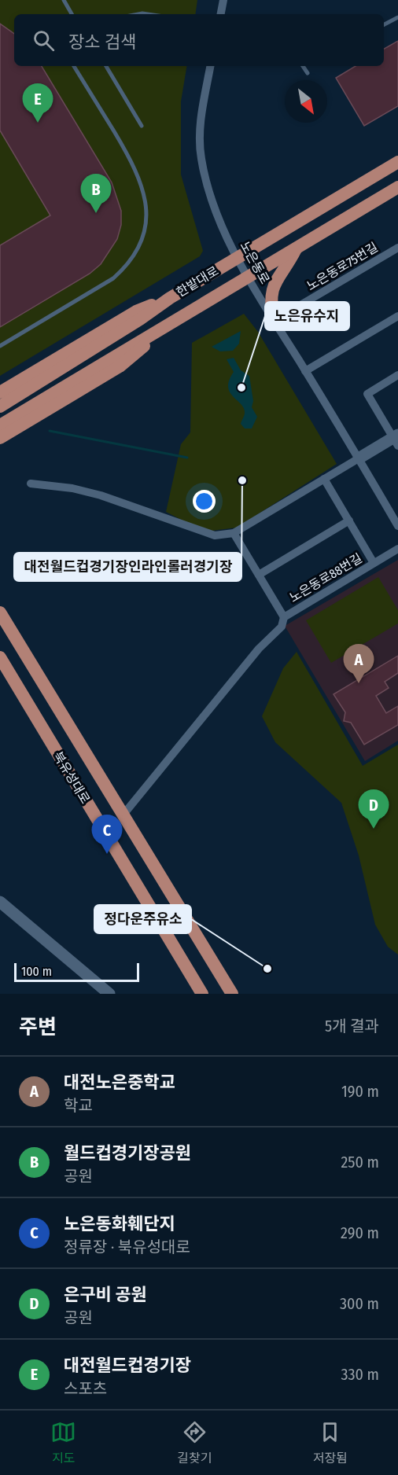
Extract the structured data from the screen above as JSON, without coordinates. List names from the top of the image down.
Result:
{
  "streets": {
    "main road": ["한밭대로", "북유성대로"],
    "street": ["노은동로", "노은동로75번길", "노은동로88번길"]
  },
  "crossings": [
    ["노은동로", "노은동로75번길"],
    ["노은동로", "한밭대로"]
  ],
  "places": ["노은유수지", "대전월드컵경기장인라인롤러경기장", "정다운주유소"],
  "scale_bar": "100 m",
  "north": "bottom right",
  "page": {
    "search": "장소 검색",
    "pins": [
      "E",
      "B",
      "A",
      "D",
      "C"
    ],
    "scale": "100 m",
    "heading": ["주변", "5개 결과"],
    "list": [
      {
        "mark": "A",
        "name": "대전노은중학교",
        "note": "학교",
        "value": "190 m"
      },
      {
        "mark": "B",
        "name": "월드컵경기장공원",
        "note": "공원",
        "value": "250 m"
      },
      {
        "mark": "C",
        "name": "노은동화훼단지",
        "note": "정류장 · 북유성대로",
        "value": "290 m"
      },
      {
        "mark": "D",
        "name": "은구비 공원",
        "note": "공원",
        "value": "300 m"
      },
      {
        "mark": "E",
        "name": "대전월드컵경기장",
        "note": "스포츠",
        "value": "330 m"
      }
    ],
    "nav": ["지도", "길찾기", "저장됨"]
  }
}
